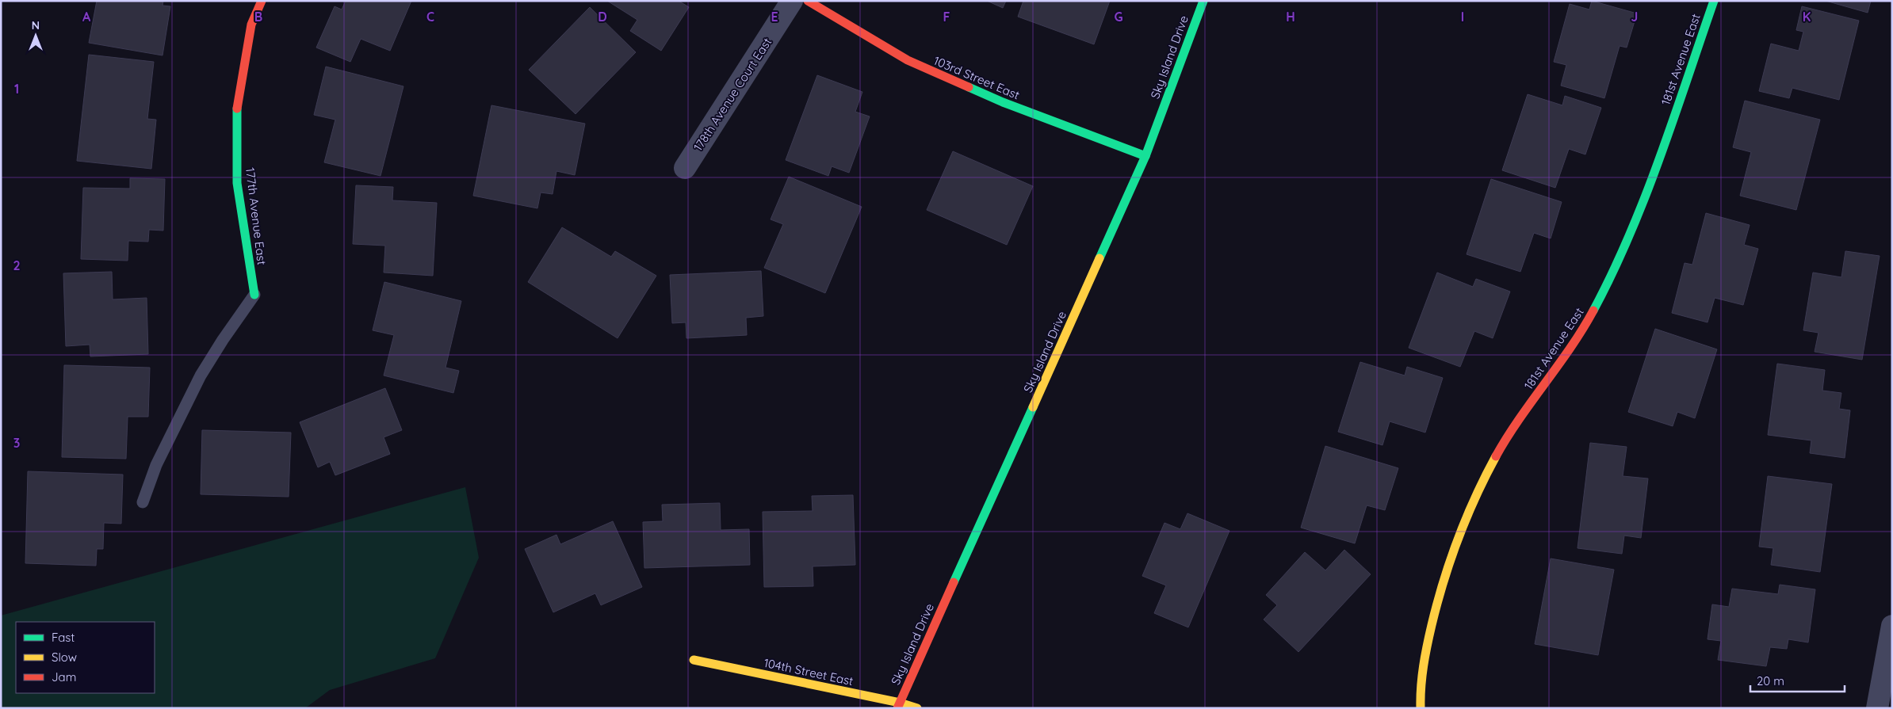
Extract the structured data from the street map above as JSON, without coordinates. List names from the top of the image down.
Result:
{
  "streets": {
    "street": [
      "Sky Island Drive",
      "181st Avenue East",
      "103rd Street East",
      "178th Avenue Court East",
      "177th Avenue East",
      "104th Street East"
    ]
  },
  "crossings": [
    ["Sky Island Drive", "103rd Street East"],
    ["Sky Island Drive", "104th Street East"]
  ],
  "legend": ["Fast", "Slow", "Jam"],
  "scale_bar": "20 m",
  "north": "top",
  "grid": {
    "columns": [
      "A",
      "B",
      "C",
      "D",
      "E",
      "F",
      "G",
      "H",
      "I",
      "J",
      "K"
    ],
    "rows": ["1", "2", "3"]
  }
}
